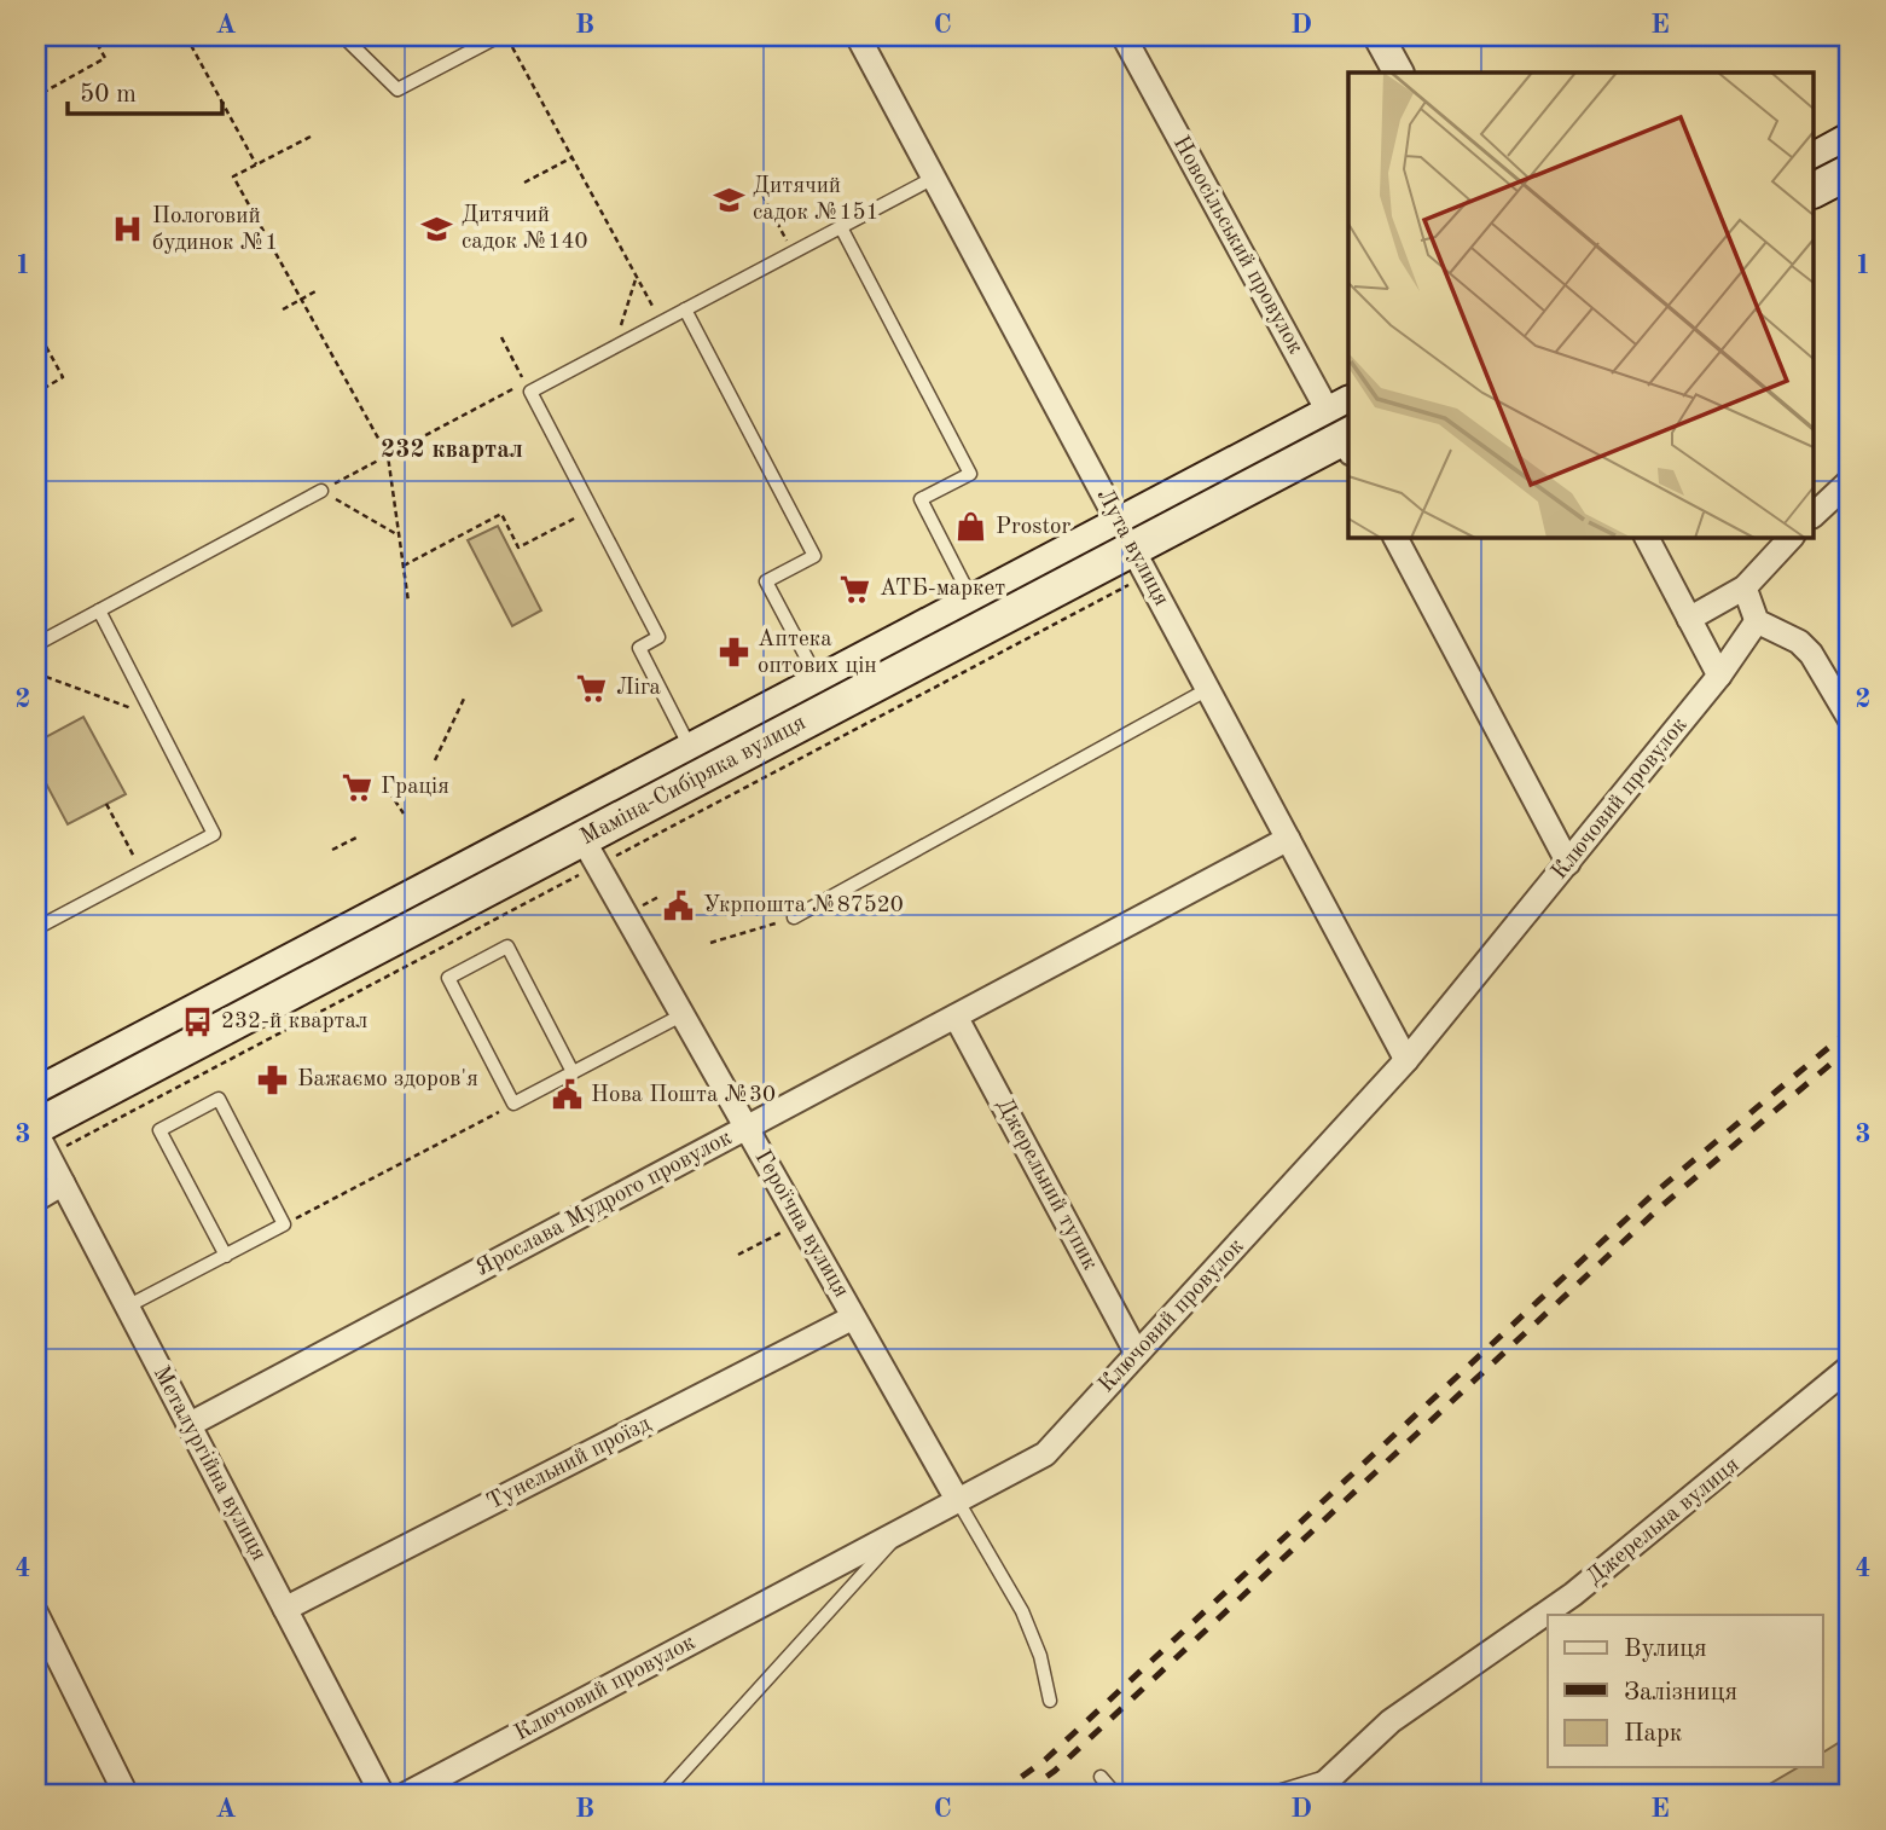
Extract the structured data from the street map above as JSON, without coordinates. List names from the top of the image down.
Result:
{
  "streets": {
    "main road": ["Маміна-Сибіряка вулиця"],
    "street": [
      "Новосільський провулок",
      "Лута вулиця",
      "Ключовий провулок",
      "Джерельний тупик",
      "Ярослава Мудрого провулок",
      "Героїчна вулиця",
      "Металургійна вулиця",
      "Тунельний проїзд",
      "Джерельна вулиця"
    ]
  },
  "crossings": [
    ["Новосільський провулок", "Маміна-Сибіряка вулиця"],
    ["Лута вулиця", "Маміна-Сибіряка вулиця"],
    ["Лута вулиця", "Ключовий провулок"],
    ["Лута вулиця", "Ярослава Мудрого провулок"],
    ["Маміна-Сибіряка вулиця", "Героїчна вулиця"],
    ["Маміна-Сибіряка вулиця", "Металургійна вулиця"],
    ["Ключовий провулок", "Джерельний тупик"],
    ["Ключовий провулок", "Героїчна вулиця"],
    ["Джерельний тупик", "Ярослава Мудрого провулок"],
    ["Ярослава Мудрого провулок", "Героїчна вулиця"],
    ["Ярослава Мудрого провулок", "Металургійна вулиця"],
    ["Героїчна вулиця", "Тунельний проїзд"],
    ["Металургійна вулиця", "Тунельний проїзд"]
  ],
  "districts": ["232 квартал"],
  "places": {
    "school or university": ["Дитячий садок №151", "Дитячий садок №140"],
    "hospital": ["Пологовий будинок №1"],
    "shop": ["Prostor"],
    "supermarket": ["АТБ-маркет", "Ліга", "Грація"],
    "pharmacy": ["Аптека оптових цін", "Бажаємо здоров'я"],
    "public building": ["Укрпошта №87520", "Нова Пошта №30"],
    "bus stop": ["232-й квартал"]
  },
  "legend": ["Вулиця", "Залізниця", "Парк"],
  "scale_bar": "50 m",
  "grid": {
    "columns": [
      "A",
      "B",
      "C",
      "D",
      "E"
    ],
    "rows": [
      "1",
      "2",
      "3",
      "4"
    ]
  }
}
